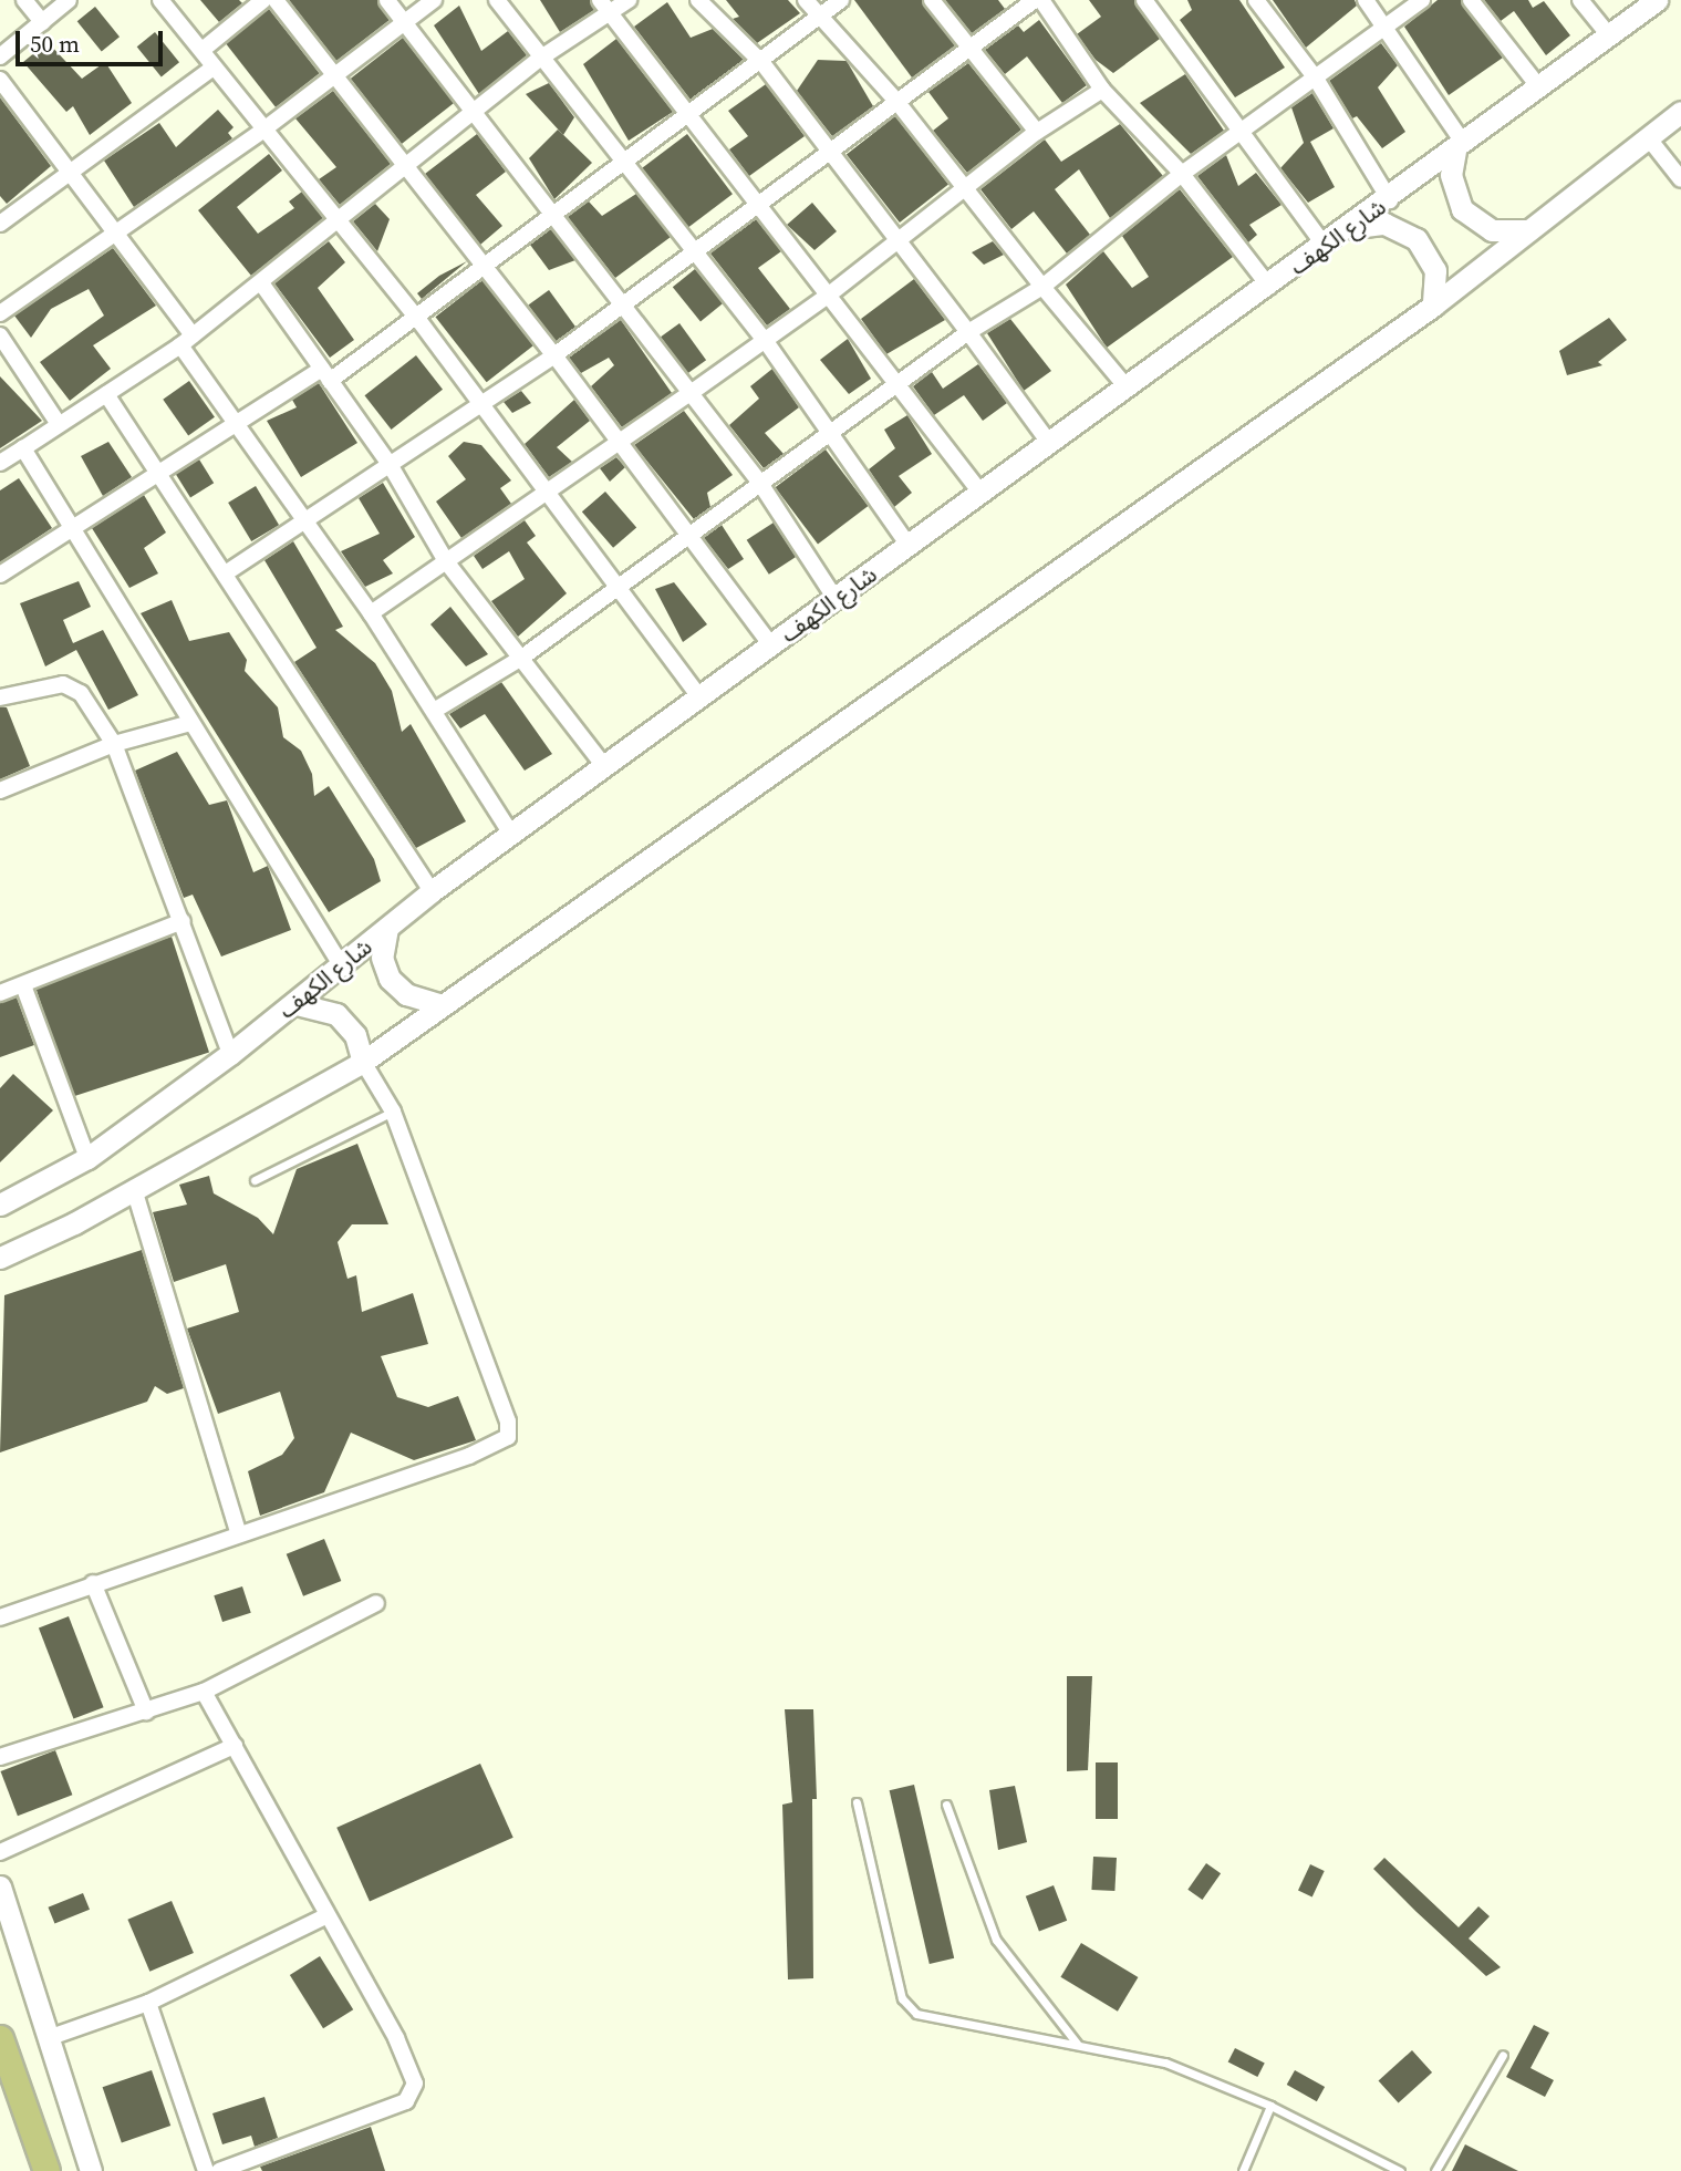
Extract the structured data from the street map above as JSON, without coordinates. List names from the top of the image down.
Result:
{
  "streets": {
    "main road": ["شارع الكهف"]
  },
  "scale_bar": "50 m"
}
